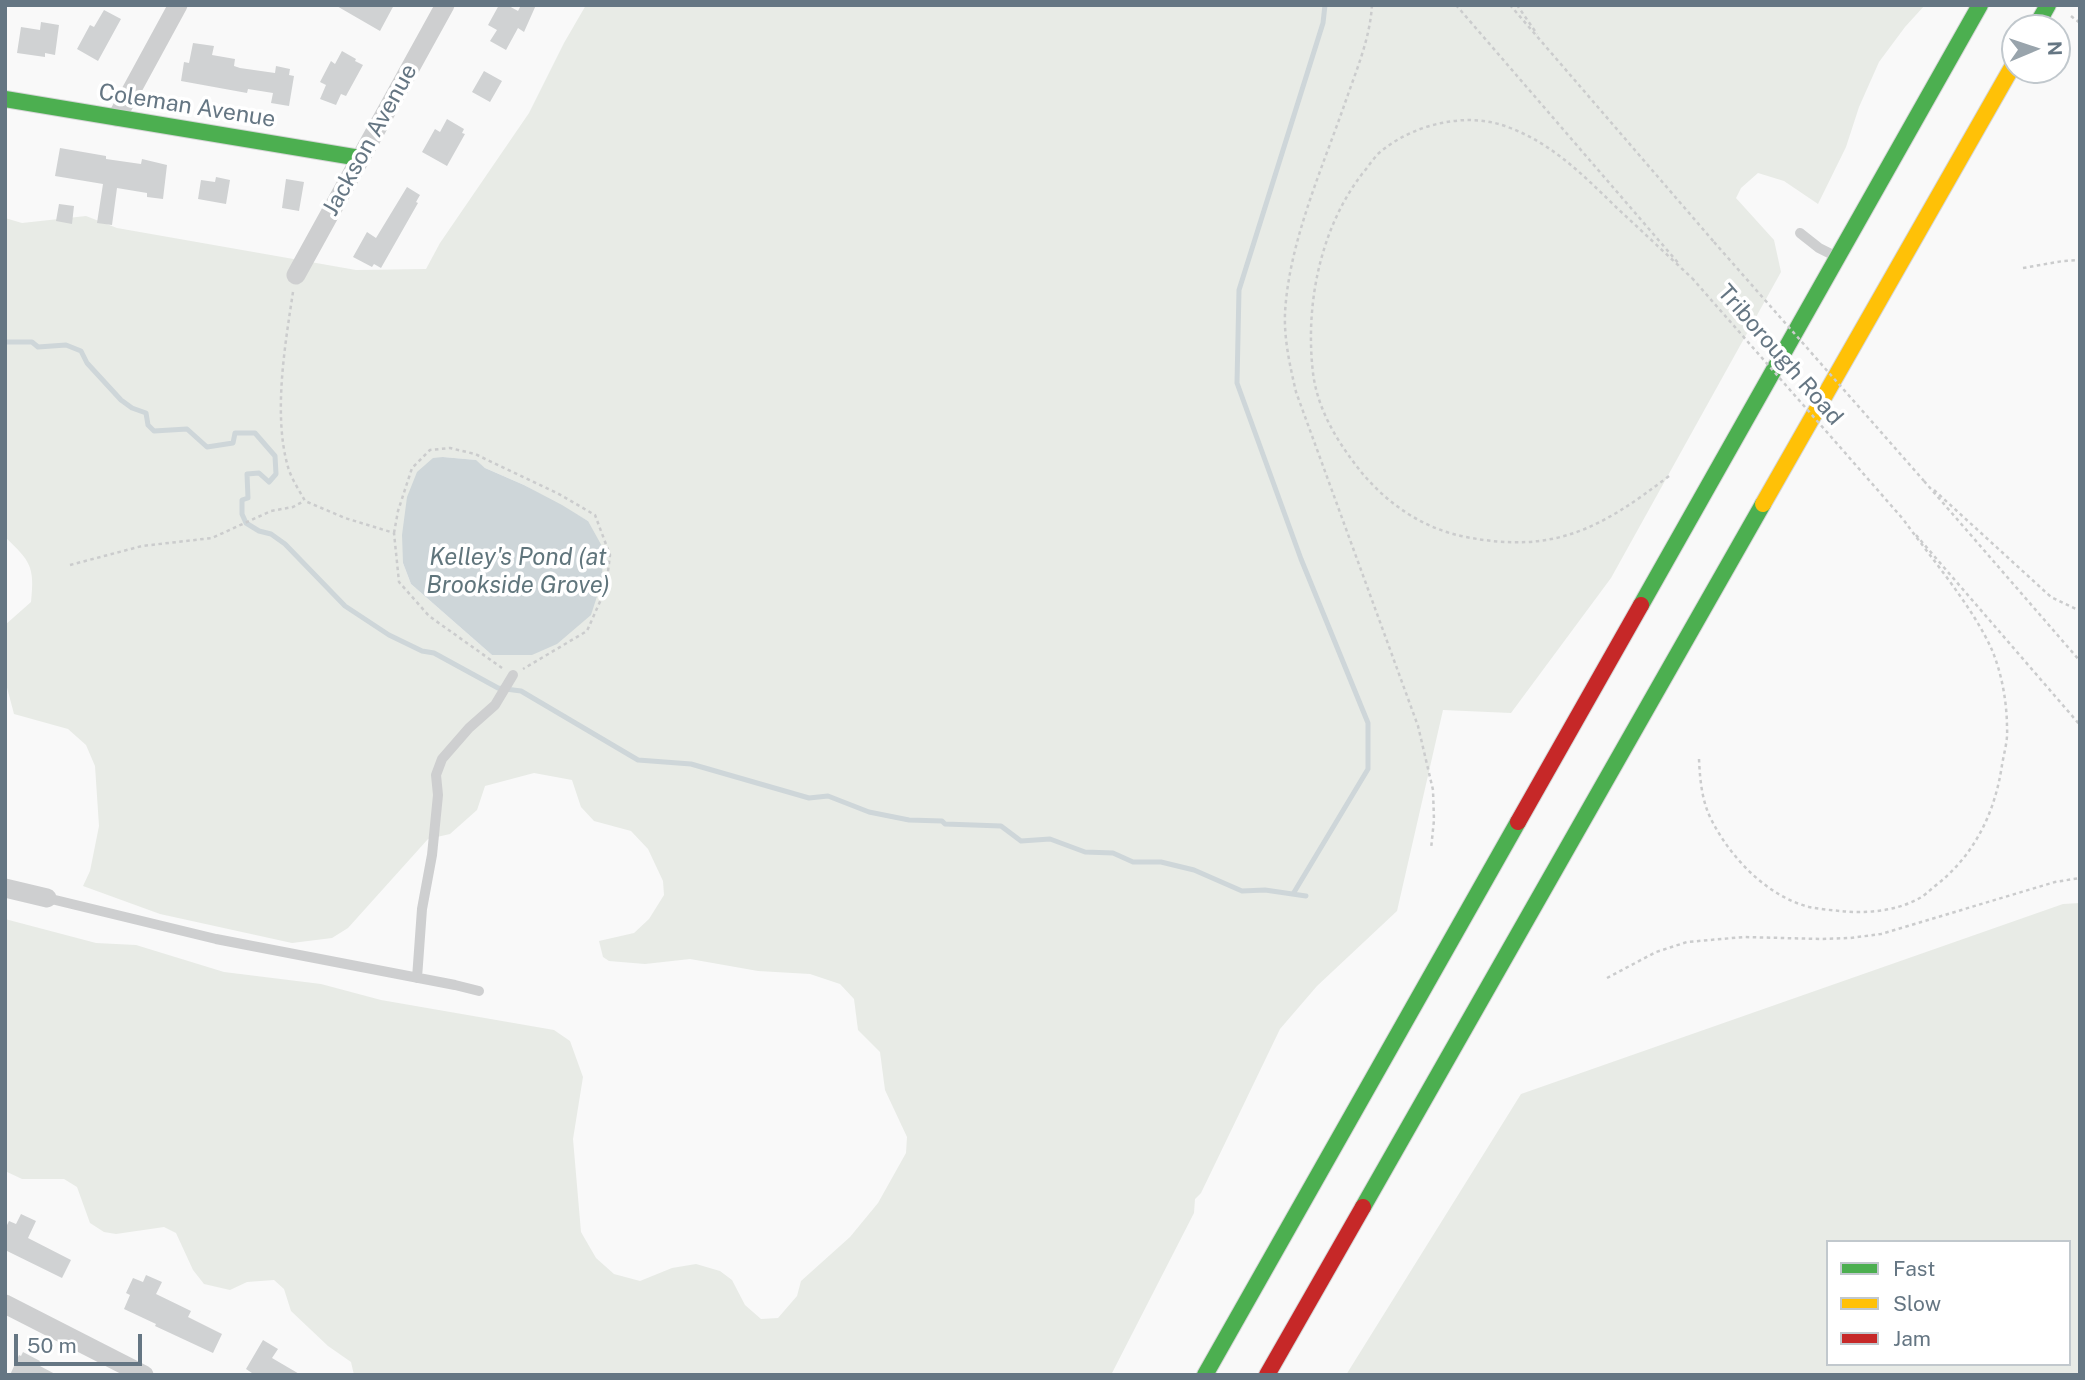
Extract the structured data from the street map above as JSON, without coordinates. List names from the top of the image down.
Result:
{
  "streets": {
    "main road": ["Coleman Avenue"],
    "street": ["Jackson Avenue"],
    "path": ["Triborough Road"]
  },
  "crossings": [
    ["Coleman Avenue", "Jackson Avenue"]
  ],
  "water": ["Kelley's Pond (at Brookside Grove)"],
  "legend": ["Fast", "Slow", "Jam"],
  "scale_bar": "50 m",
  "north": "right"
}
